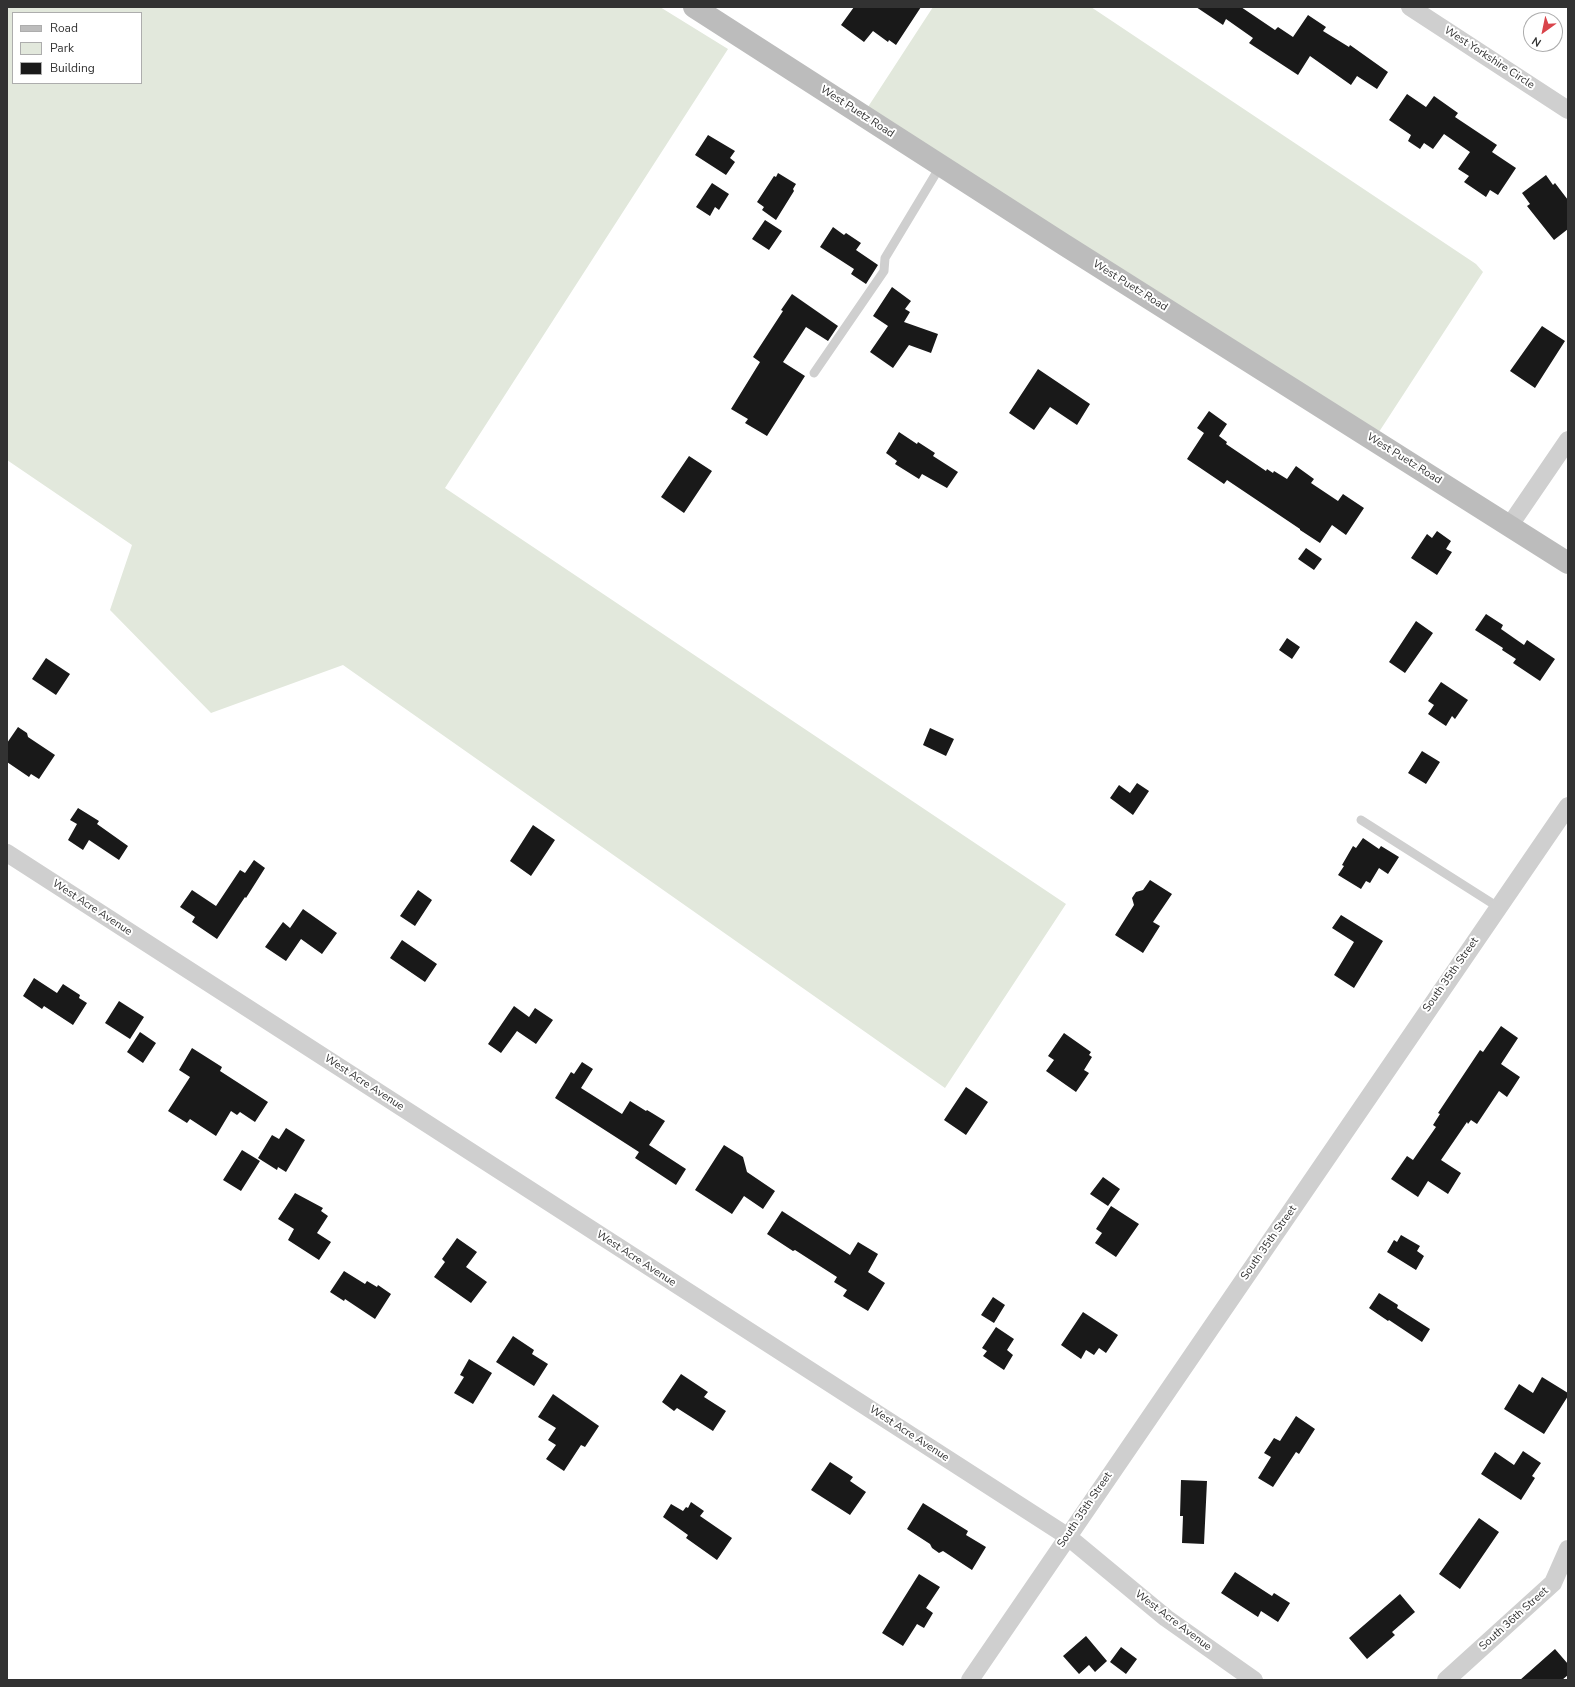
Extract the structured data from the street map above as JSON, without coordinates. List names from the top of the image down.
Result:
{
  "streets": {
    "street": [
      "West Yorkshire Circle",
      "West Puetz Road",
      "West Acre Avenue",
      "South 35th Street",
      "South 36th Street"
    ]
  },
  "crossings": [
    ["West Acre Avenue", "South 35th Street"]
  ],
  "legend": ["Road", "Park", "Building"],
  "north": "bottom left"
}
